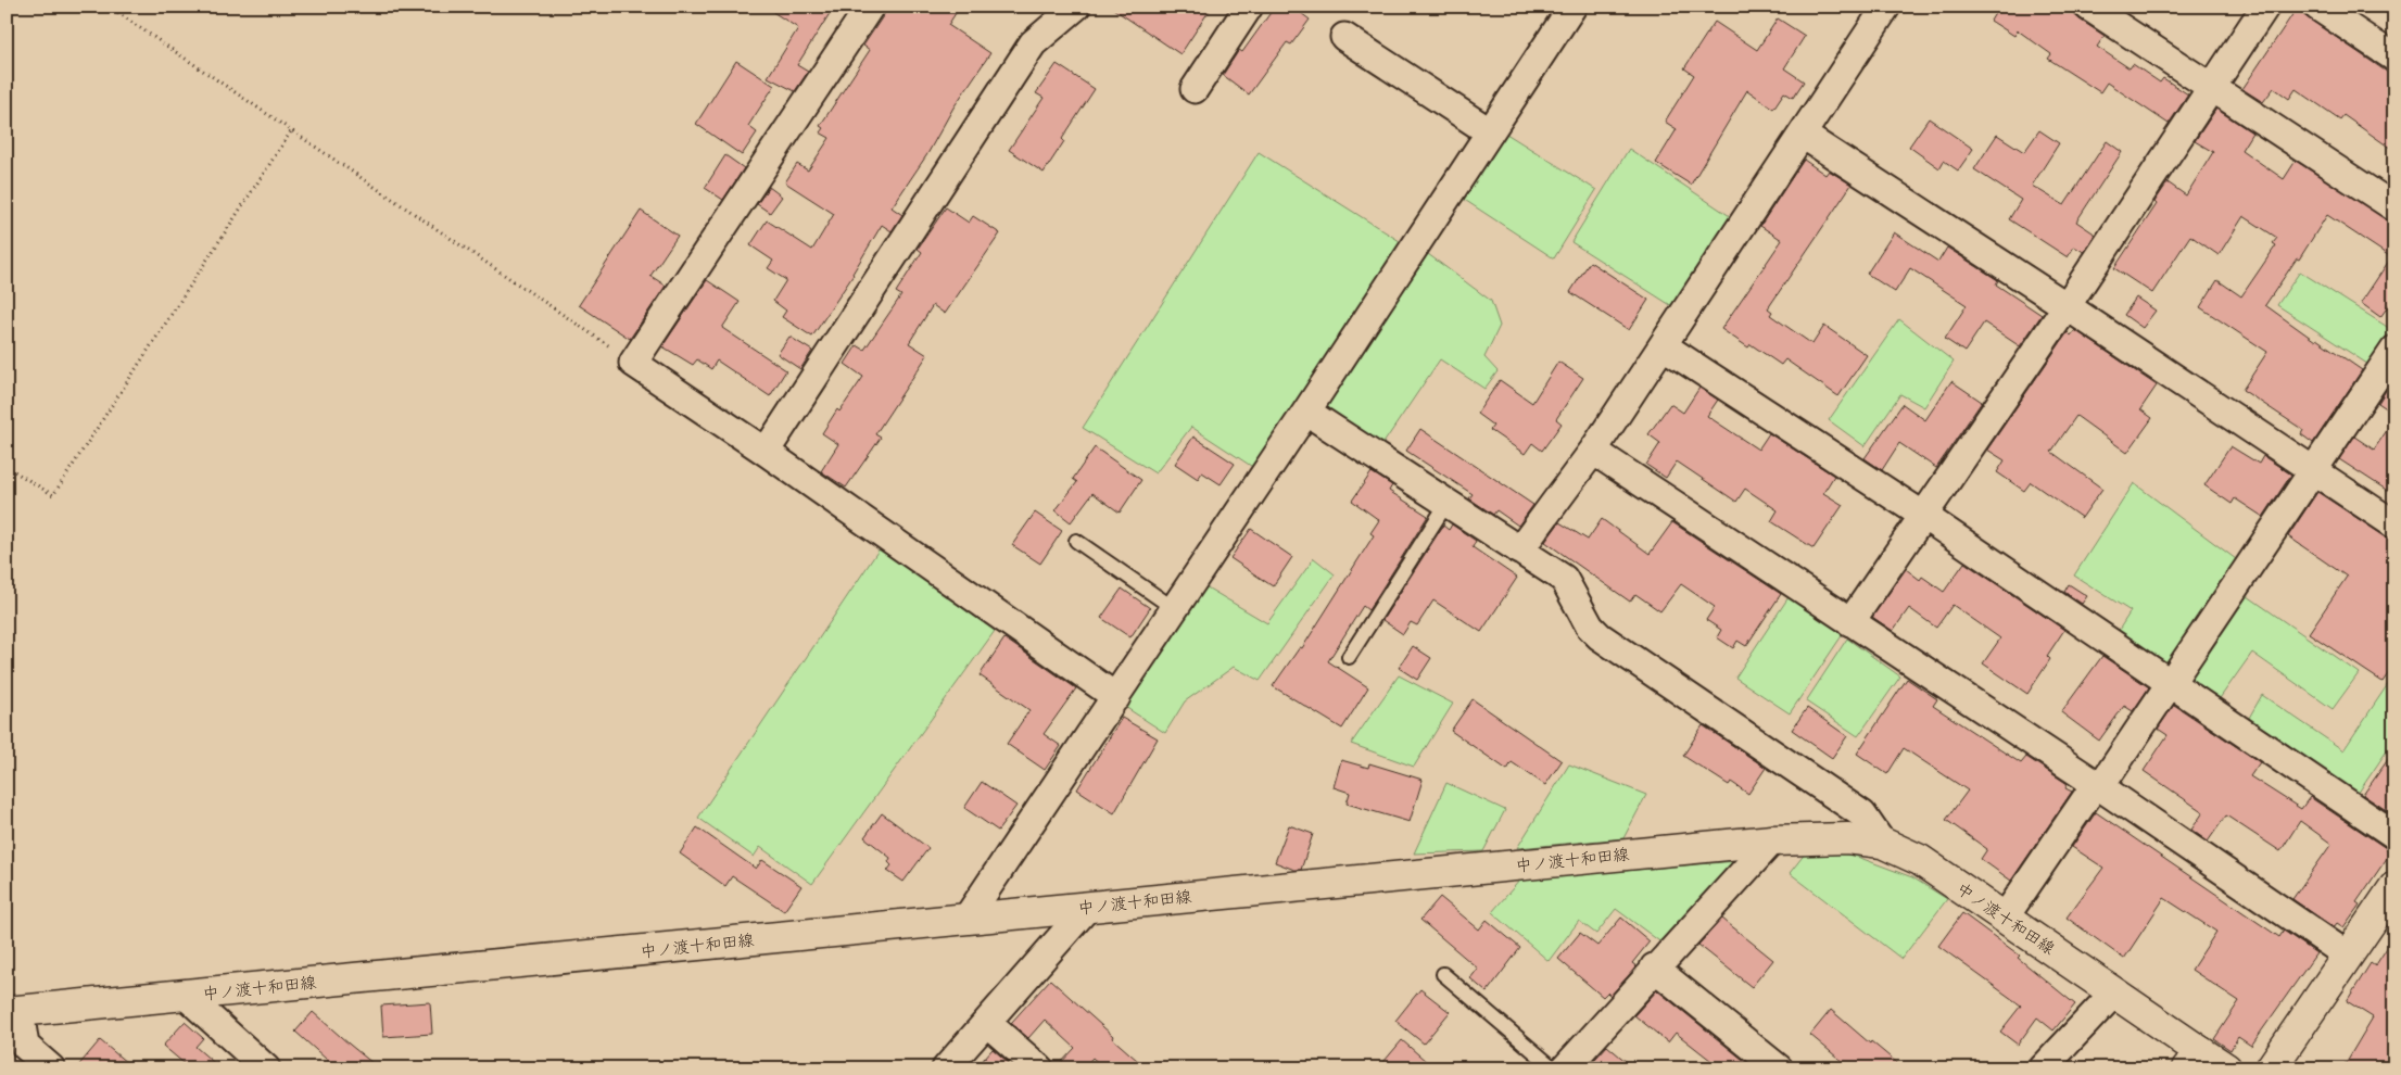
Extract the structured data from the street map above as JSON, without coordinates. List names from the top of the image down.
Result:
{
  "streets": {
    "main road": ["中ノ渡十和田線"]
  }
}
